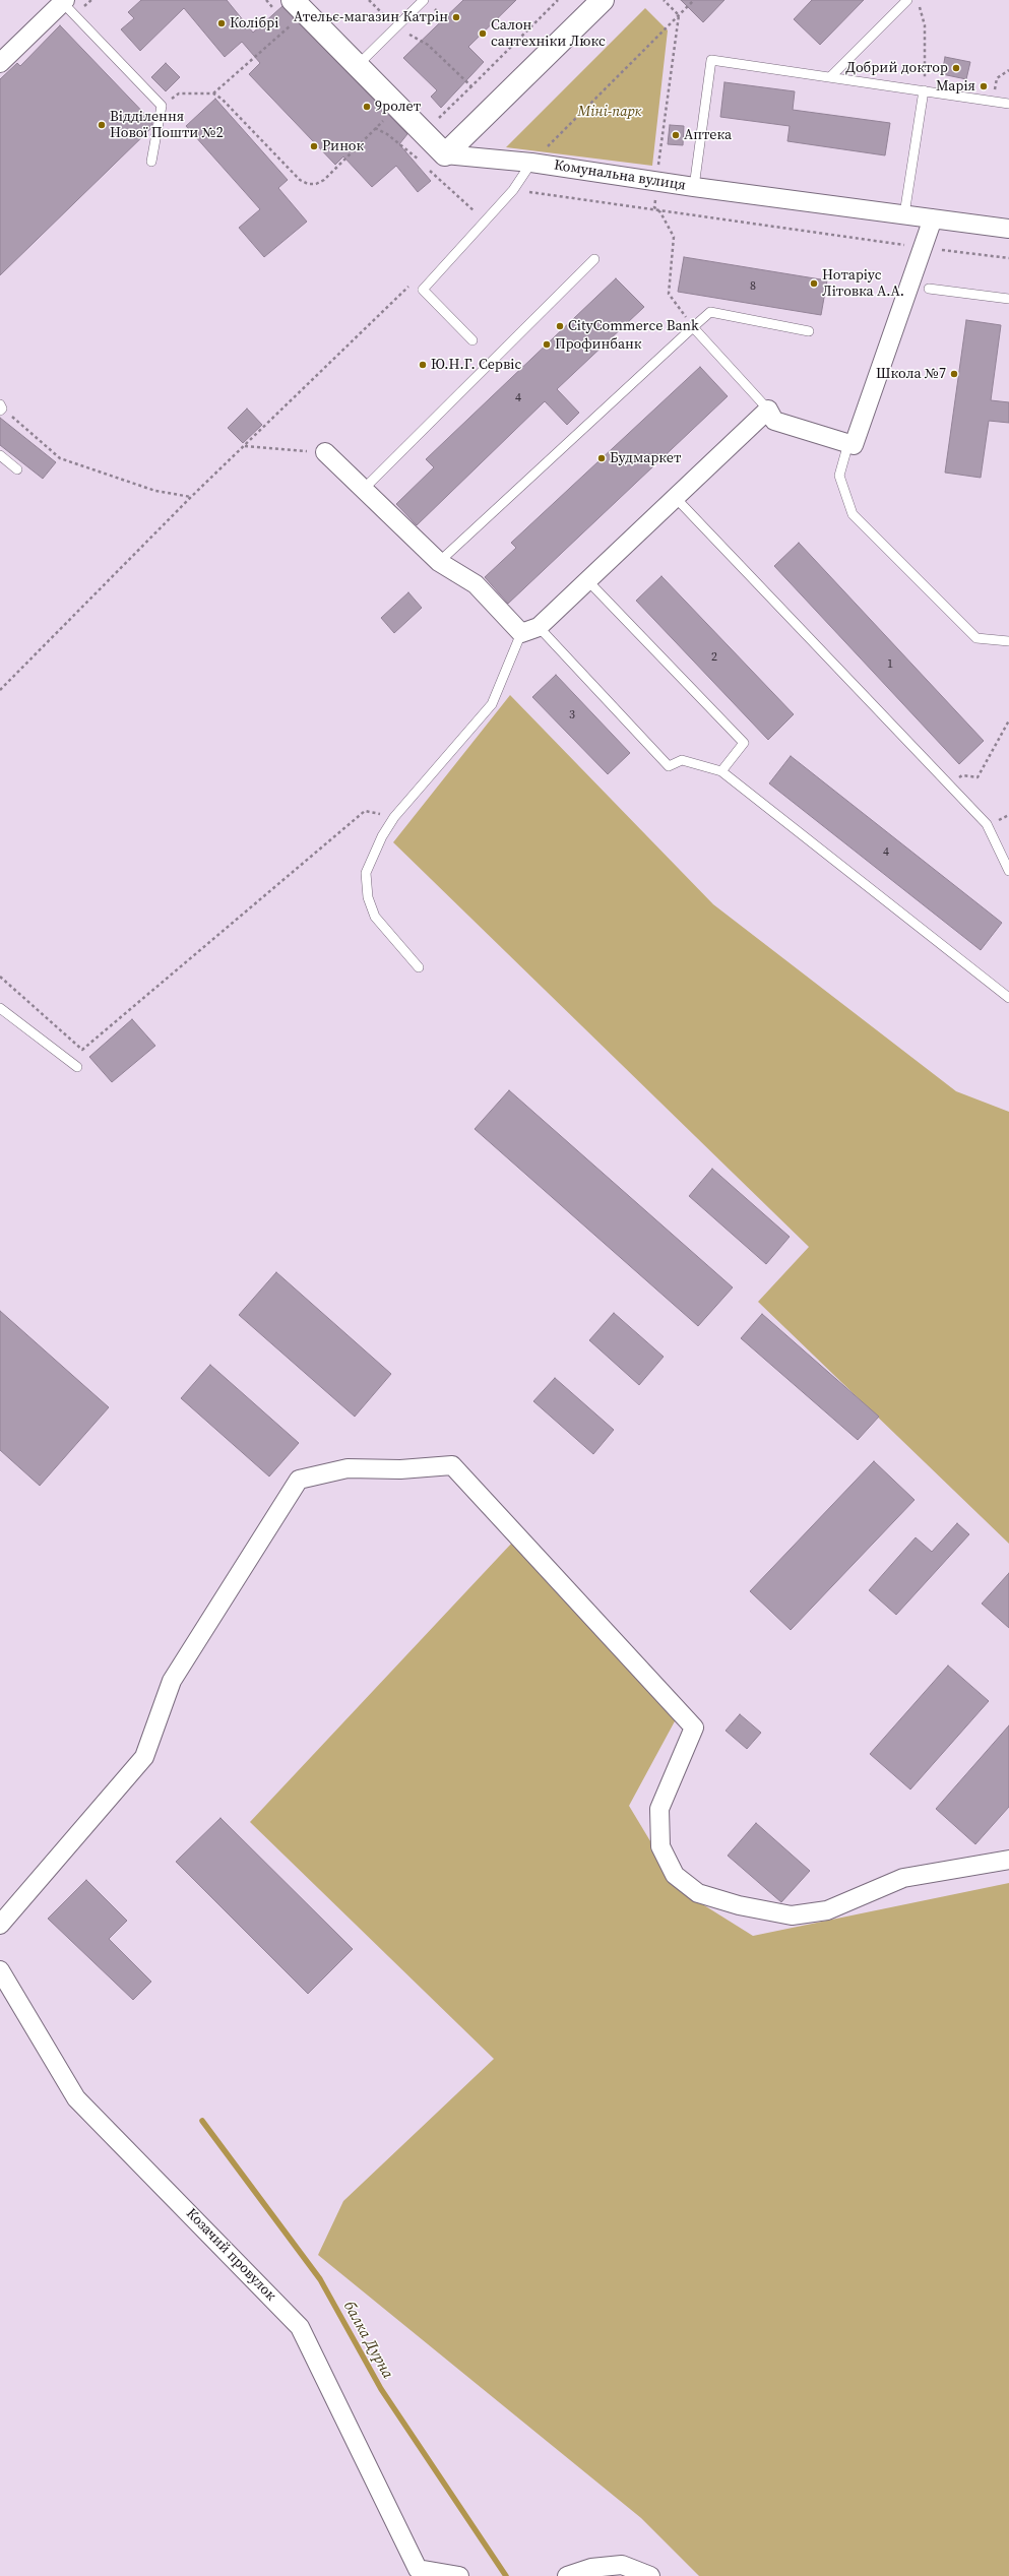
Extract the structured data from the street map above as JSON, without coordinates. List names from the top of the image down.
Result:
{
  "streets": {
    "street": ["Комунальна вулиця", "Козачий провулок"]
  },
  "water": ["балка Дурна"],
  "parks": ["Міні-парк"],
  "places": [
    "Ательє-магазин Катрін",
    "Колібрі",
    "Салон сантехніки Люкс",
    "Добрий доктор",
    "Марія",
    "9ролет",
    "Відділення Нової Пошти №2",
    "Аптека",
    "Ринок",
    "Нотаріус Літовка А.А.",
    "CityCommerce Bank",
    "Профинбанк",
    "Ю.Н.Г. Сервіс",
    "Школа №7",
    "Будмаркет"
  ],
  "house_numbers": [
    "8",
    "4",
    "2",
    "1",
    "3",
    "4"
  ]
}
